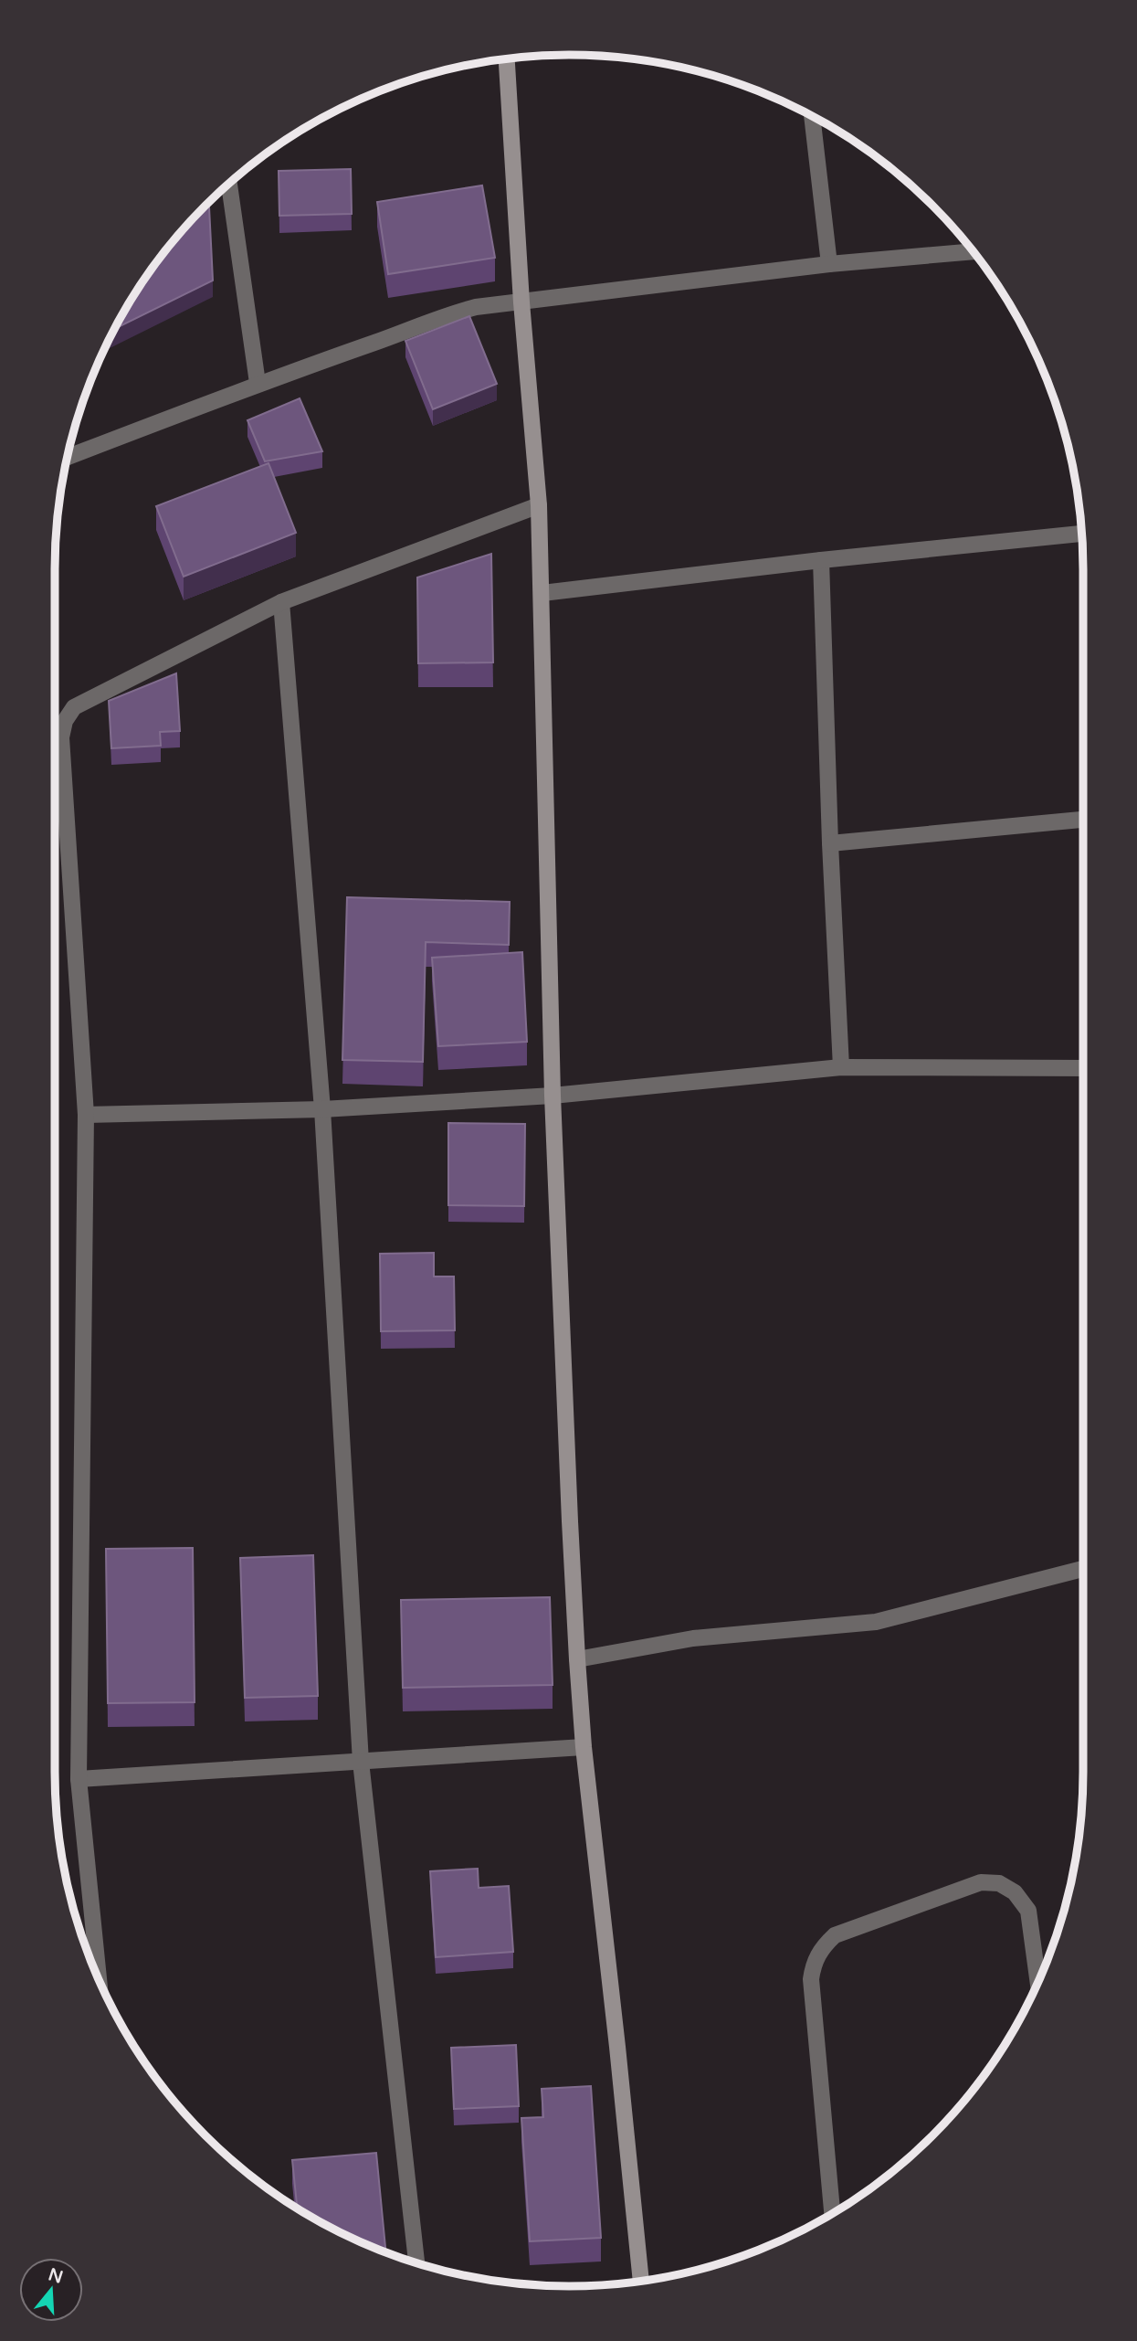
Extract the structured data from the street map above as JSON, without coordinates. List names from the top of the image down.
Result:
{
  "north": "top"
}
